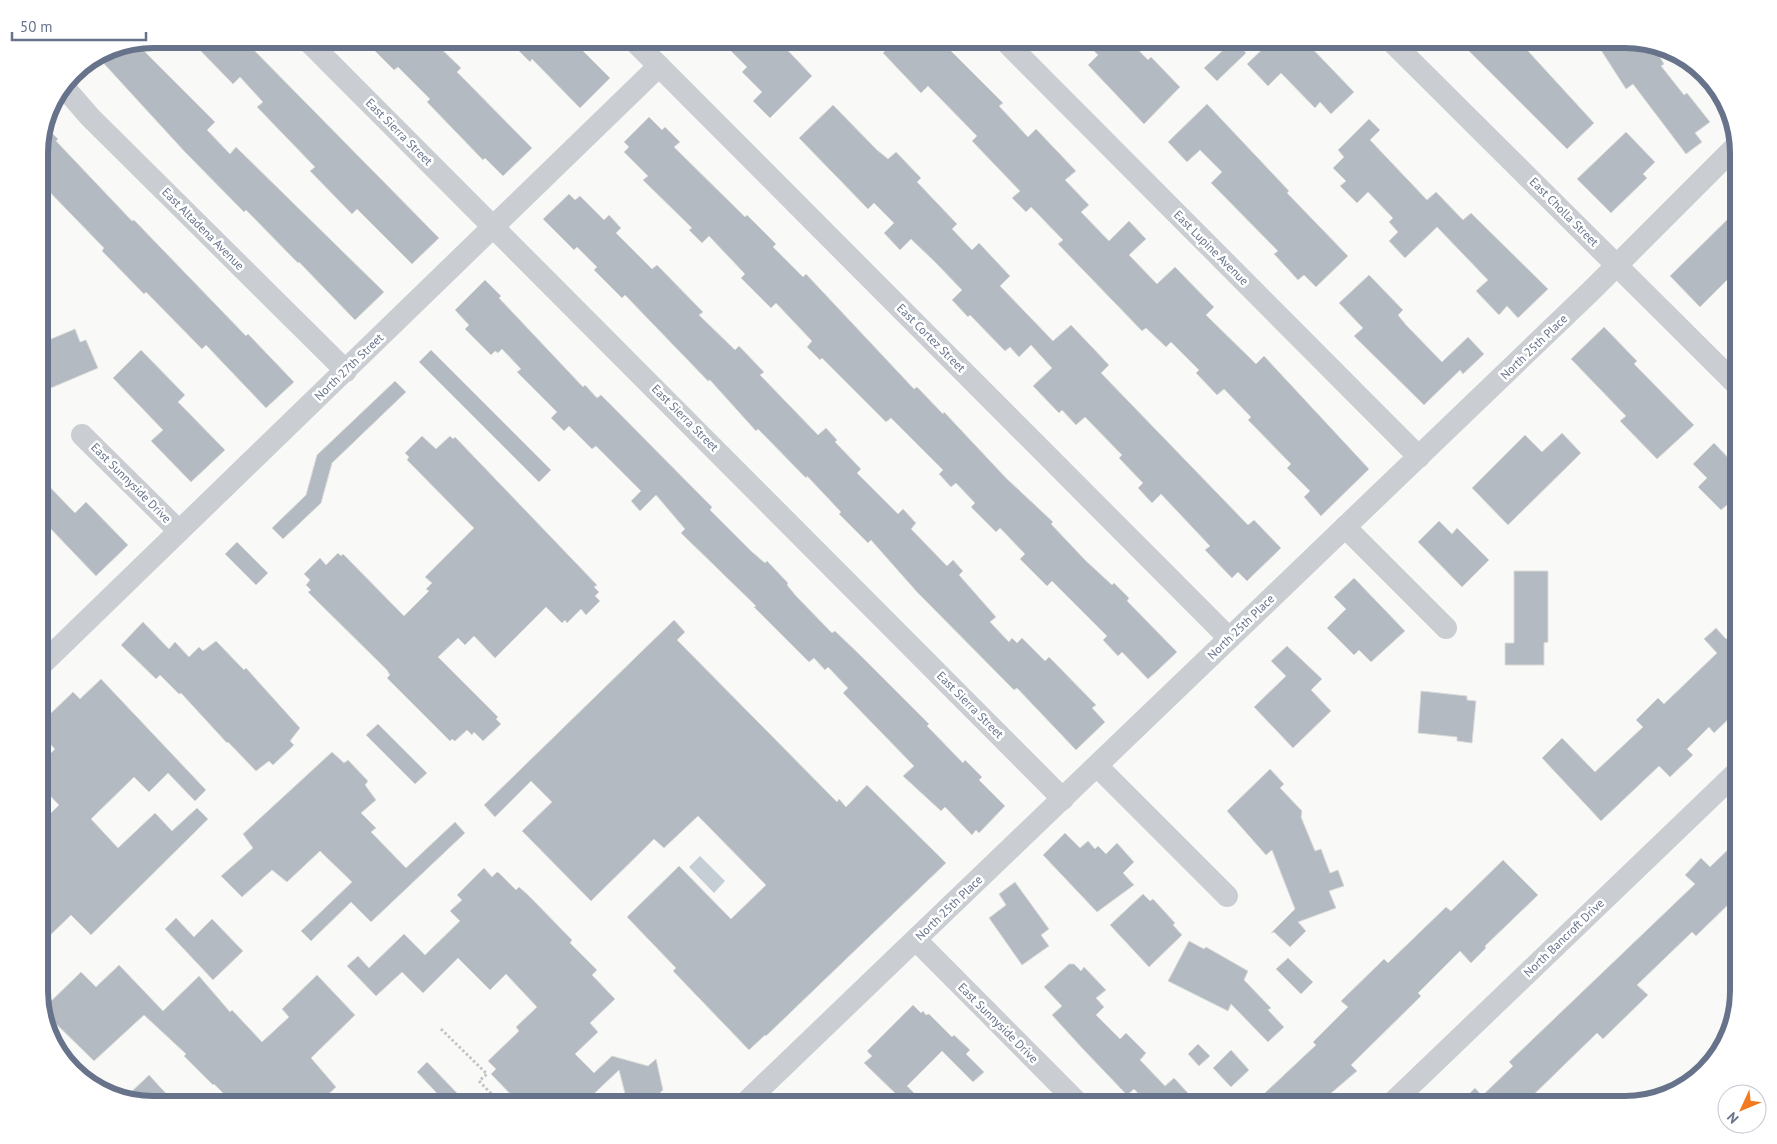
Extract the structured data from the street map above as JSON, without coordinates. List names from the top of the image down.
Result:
{
  "streets": {
    "street": [
      "East Sierra Street",
      "East Cholla Street",
      "East Altadena Avenue",
      "East Lupine Avenue",
      "East Cortez Street",
      "North 25th Place",
      "North 27th Street",
      "East Sunnyside Drive",
      "North Bancroft Drive"
    ]
  },
  "crossings": [
    ["East Sierra Street", "North 25th Place"],
    ["East Sierra Street", "North 27th Street"],
    ["East Cholla Street", "North 25th Place"],
    ["East Altadena Avenue", "North 27th Street"],
    ["East Lupine Avenue", "North 25th Place"],
    ["East Cortez Street", "North 25th Place"],
    ["East Cortez Street", "North 27th Street"],
    ["North 25th Place", "East Sunnyside Drive"],
    ["North 27th Street", "East Sunnyside Drive"]
  ],
  "scale_bar": "50 m",
  "north": "bottom left"
}
